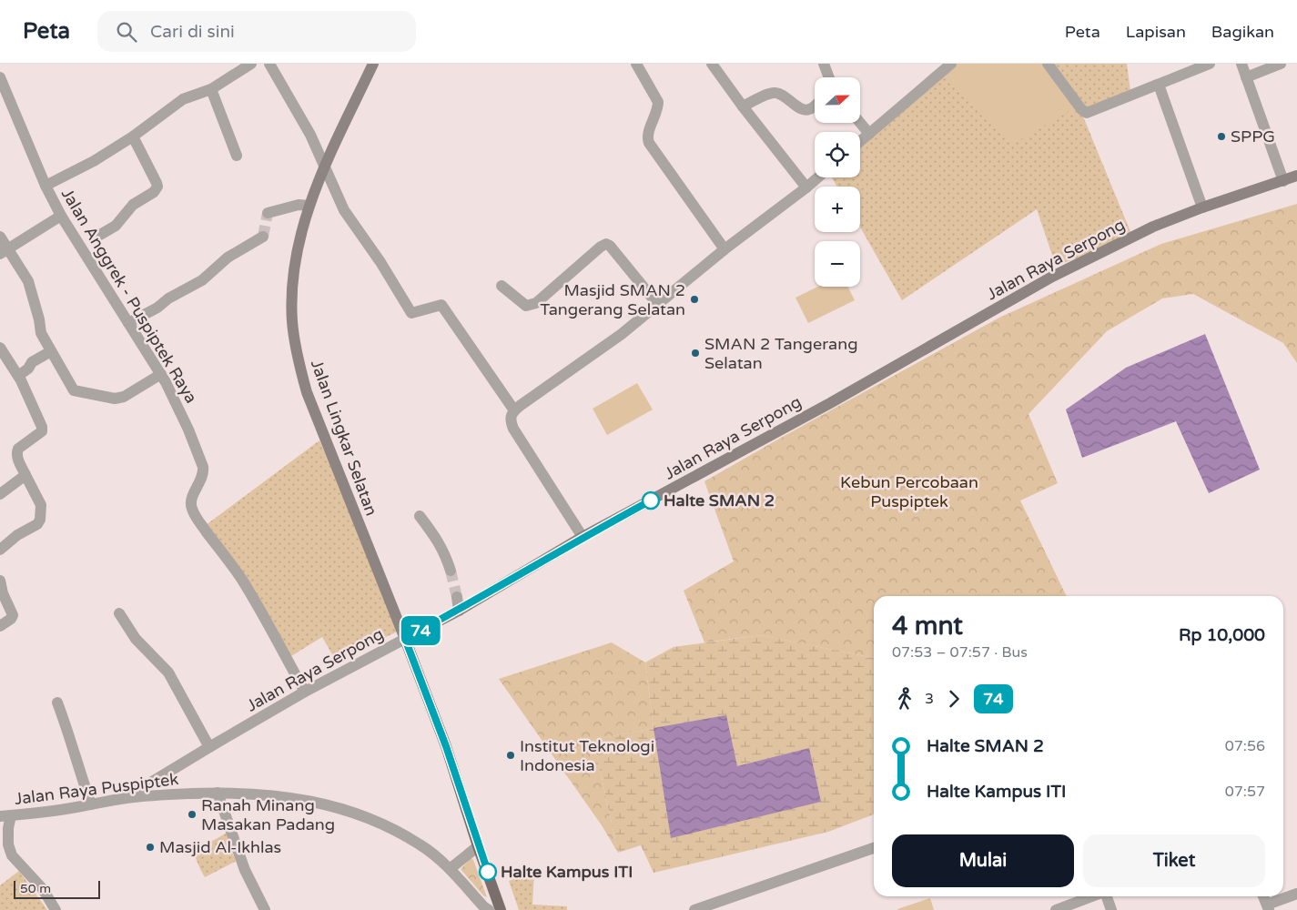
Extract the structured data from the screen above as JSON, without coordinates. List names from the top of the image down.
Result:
{
  "streets": {
    "main road": ["Jalan Raya Serpong", "Jalan Lingkar Selatan"],
    "street": ["Jalan Anggrek - Puspiptek Raya", "Jalan Raya Puspiptek"]
  },
  "crossings": [
    ["Jalan Raya Serpong", "Jalan Anggrek - Puspiptek Raya"],
    ["Jalan Raya Serpong", "Jalan Lingkar Selatan"],
    ["Jalan Raya Serpong", "Jalan Raya Puspiptek"]
  ],
  "parks": ["Kebun Percobaan Puspiptek"],
  "places": [
    "SPPG",
    "Masjid SMAN 2 Tangerang Selatan",
    "SMAN 2 Tangerang Selatan",
    "Halte SMAN 2",
    "Institut Teknologi Indonesia",
    "Ranah Minang Masakan Padang",
    "Masjid Al-Ikhlas",
    "Halte Kampus ITI"
  ],
  "lines": ["bus line 74"],
  "scale_bar": "50 m",
  "north": "right",
  "page": {
    "header": "Peta",
    "search": "Cari di sini",
    "nav": ["Peta", "Lapisan", "Bagikan"],
    "on_map": "74",
    "map_buttons": ["+", "−"],
    "heading": ["4 mnt", "07:53 – 07:57 · Bus", "Rp 10,000"],
    "legs": ["3", "74"],
    "list": [
      {
        "name": "Halte SMAN 2",
        "value": "07:56"
      },
      {
        "name": "Halte Kampus ITI",
        "value": "07:57"
      }
    ],
    "buttons": ["Mulai", "Tiket"],
    "scale": "50 m"
  }
}
